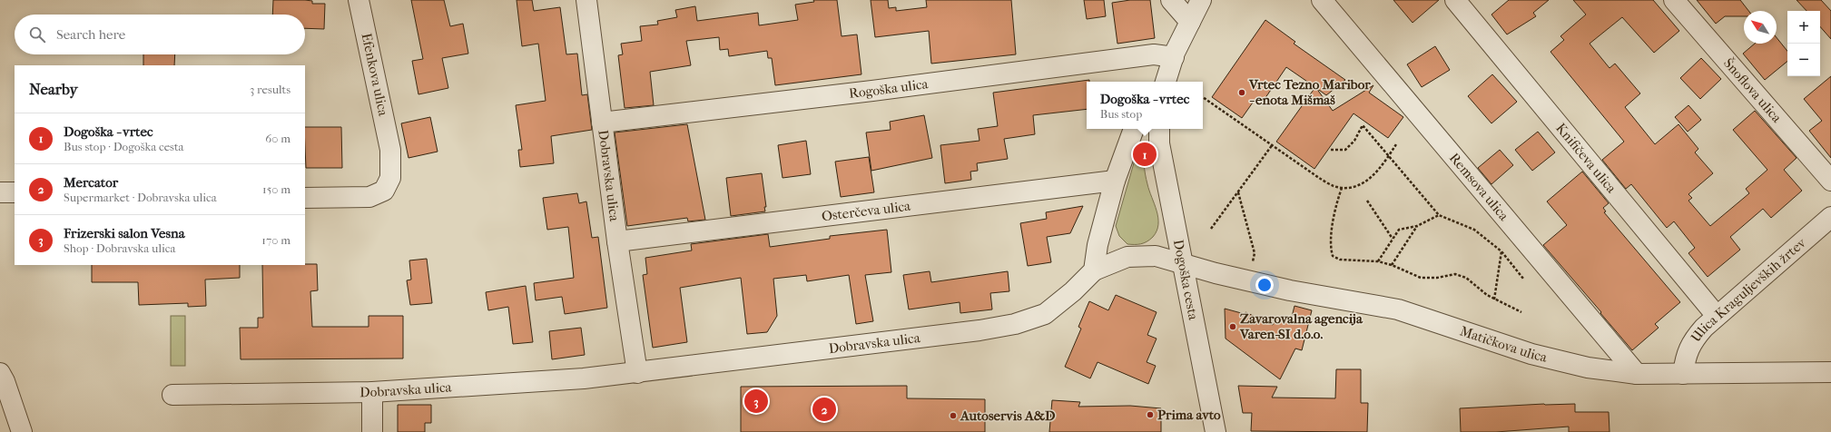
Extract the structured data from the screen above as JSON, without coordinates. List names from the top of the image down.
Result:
{
  "streets": {
    "street": [
      "Efenkova ulica",
      "Rogoška ulica",
      "Šnoflova ulica",
      "Knifičeva ulica",
      "Dobravska ulica",
      "Remsova ulica",
      "Osterčeva ulica",
      "Dogoška cesta",
      "Ulica Kraguljevških žrtev",
      "Matičkova ulica"
    ]
  },
  "crossings": [
    ["Rogoška ulica", "Dobravska ulica"],
    ["Knifičeva ulica", "Ulica Kraguljevških žrtev"],
    ["Dobravska ulica", "Osterčeva ulica"],
    ["Dobravska ulica", "Dogoška cesta"],
    ["Dobravska ulica", "Matičkova ulica"],
    ["Remsova ulica", "Matičkova ulica"],
    ["Dogoška cesta", "Matičkova ulica"],
    ["Ulica Kraguljevških žrtev", "Matičkova ulica"]
  ],
  "places": [
    "Vrtec Tezno Maribor - enota Mišmaš",
    "Zavarovalna agencija Varen-SI d.o.o.",
    "Prima avto",
    "Autoservis A&D"
  ],
  "north": "top left",
  "page": {
    "map_buttons": ["+", "−"],
    "search": "Search here",
    "heading": ["Nearby", "3 results"],
    "popup": ["Dogoška - vrtec", "Bus stop"],
    "list": [
      {
        "mark": "1",
        "name": "Dogoška - vrtec",
        "note": "Bus stop · Dogoška cesta",
        "value": "60 m"
      },
      {
        "mark": "2",
        "name": "Mercator",
        "note": "Supermarket · Dobravska ulica",
        "value": "150 m"
      },
      {
        "mark": "3",
        "name": "Frizerski salon Vesna",
        "note": "Shop · Dobravska ulica",
        "value": "170 m"
      }
    ],
    "pins": ["1", "3", "2"]
  }
}
